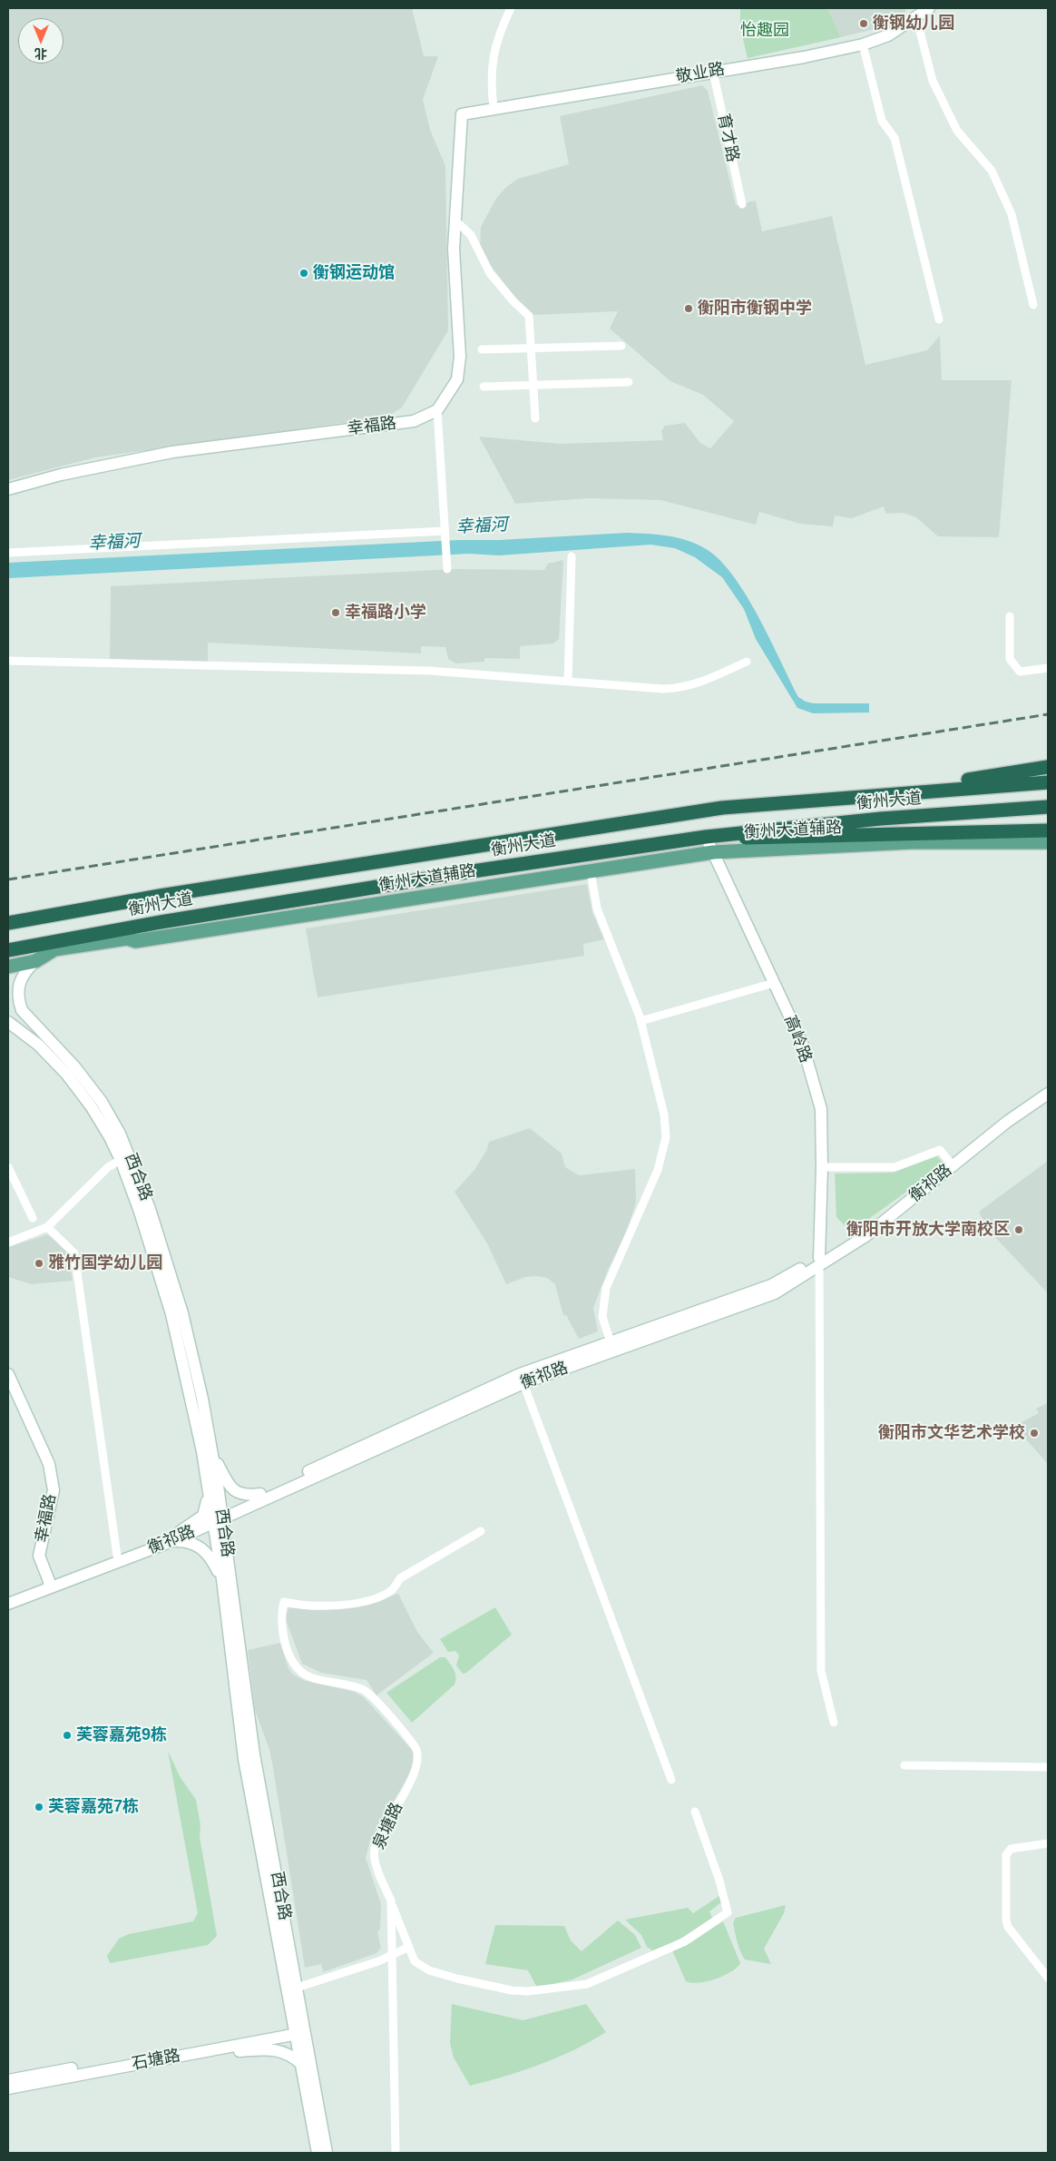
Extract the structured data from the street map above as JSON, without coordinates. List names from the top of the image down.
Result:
{
  "streets": {
    "highway": ["衡州大道"],
    "main road": ["衡州大道辅路"],
    "street": [
      "敬业路",
      "育才路",
      "幸福路",
      "高岭路",
      "西合路",
      "衡祁路",
      "泉塘路",
      "石塘路"
    ]
  },
  "crossings": [
    ["敬业路", "育才路"],
    ["幸福路", "衡祁路"],
    ["衡州大道", "衡州大道辅路"],
    ["衡州大道", "高岭路"],
    ["衡州大道辅路", "高岭路"],
    ["衡州大道辅路", "西合路"],
    ["高岭路", "衡祁路"],
    ["西合路", "衡祁路"],
    ["西合路", "石塘路"]
  ],
  "water": ["幸福河"],
  "parks": ["怡趣园"],
  "places": [
    "衡钢幼儿园",
    "衡钢运动馆",
    "衡阳市衡钢中学",
    "幸福路小学",
    "衡阳市开放大学南校区",
    "雅竹国学幼儿园",
    "衡阳市文华艺术学校",
    "芙蓉嘉苑9栋",
    "芙蓉嘉苑7栋"
  ],
  "north": "bottom"
}
